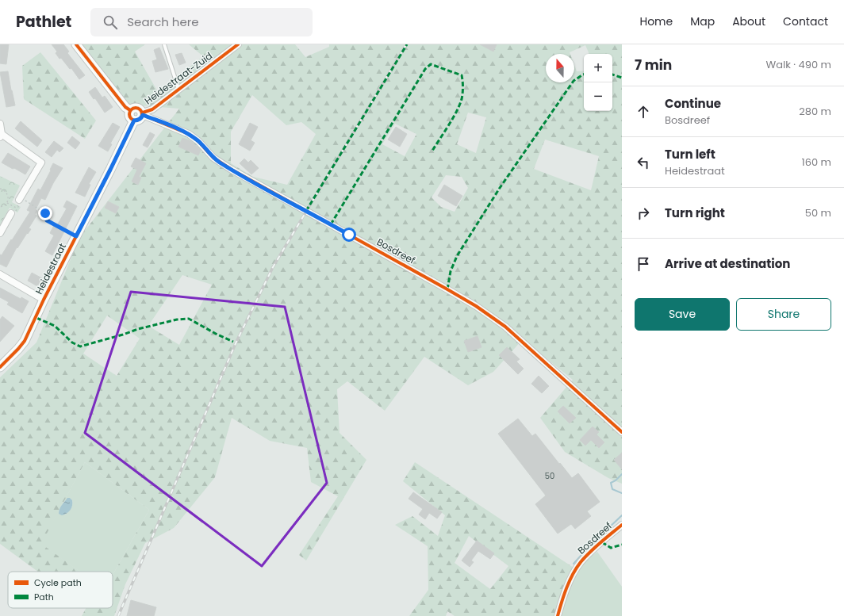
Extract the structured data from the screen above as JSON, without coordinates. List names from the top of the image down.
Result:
{
  "streets": {
    "street": ["Heidestraat-Zuid", "Bosdreef", "Heidestraat"]
  },
  "crossings": [
    ["Heidestraat-Zuid", "Bosdreef"],
    ["Heidestraat-Zuid", "Heidestraat"],
    ["Bosdreef", "Heidestraat"]
  ],
  "house_numbers": ["50"],
  "legend": ["Cycle path", "Path"],
  "north": "top",
  "page": {
    "header": "Pathlet",
    "search": "Search here",
    "nav": [
      "Home",
      "Map",
      "About",
      "Contact"
    ],
    "heading": ["7 min", "Walk · 490 m"],
    "map_buttons": ["+", "−"],
    "list": [
      ["Continue", "Bosdreef", "280 m"],
      ["Turn left", "Heidestraat", "160 m"],
      ["Turn right", "50 m"],
      "Arrive at destination"
    ],
    "buttons": ["Save", "Share"]
  }
}
